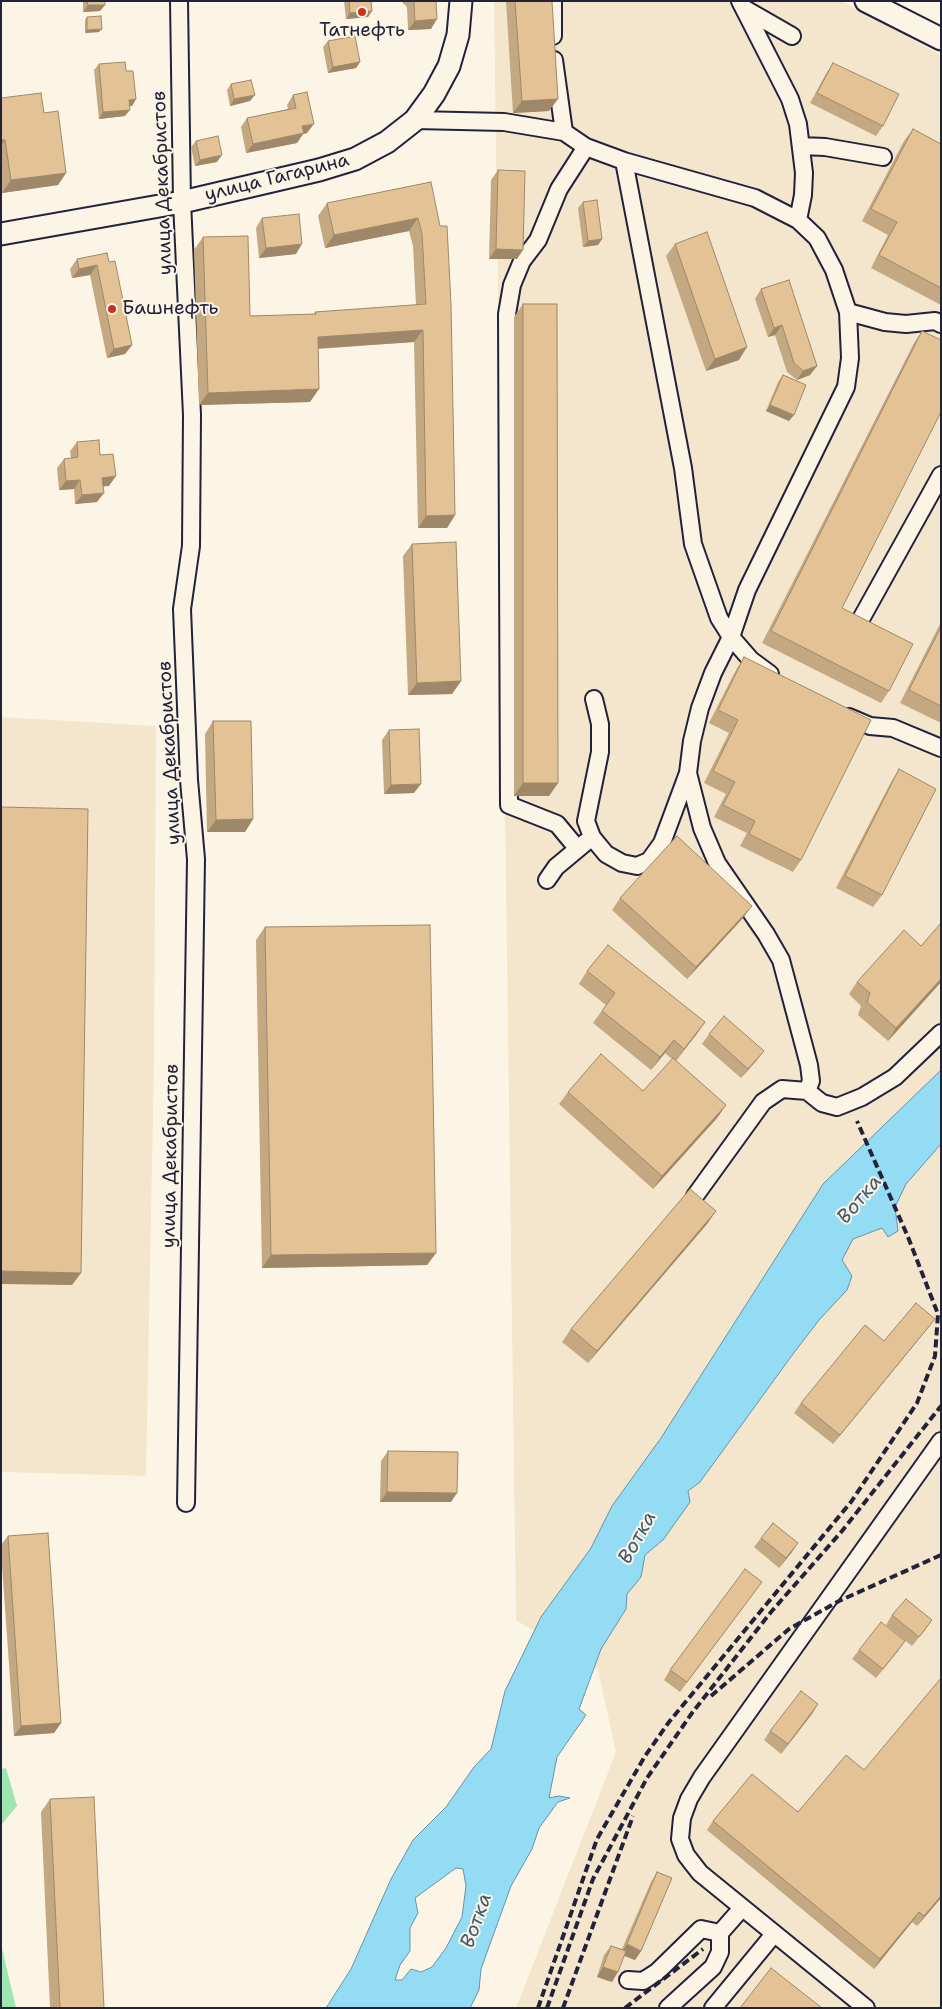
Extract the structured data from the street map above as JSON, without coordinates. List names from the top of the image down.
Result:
{
  "streets": {
    "main road": ["улица Гагарина"],
    "street": ["улица Декабристов"]
  },
  "crossings": [
    ["улица Гагарина", "улица Декабристов"]
  ],
  "water": ["Вотка"],
  "places": ["Татнефть", "Башнефть"]
}
